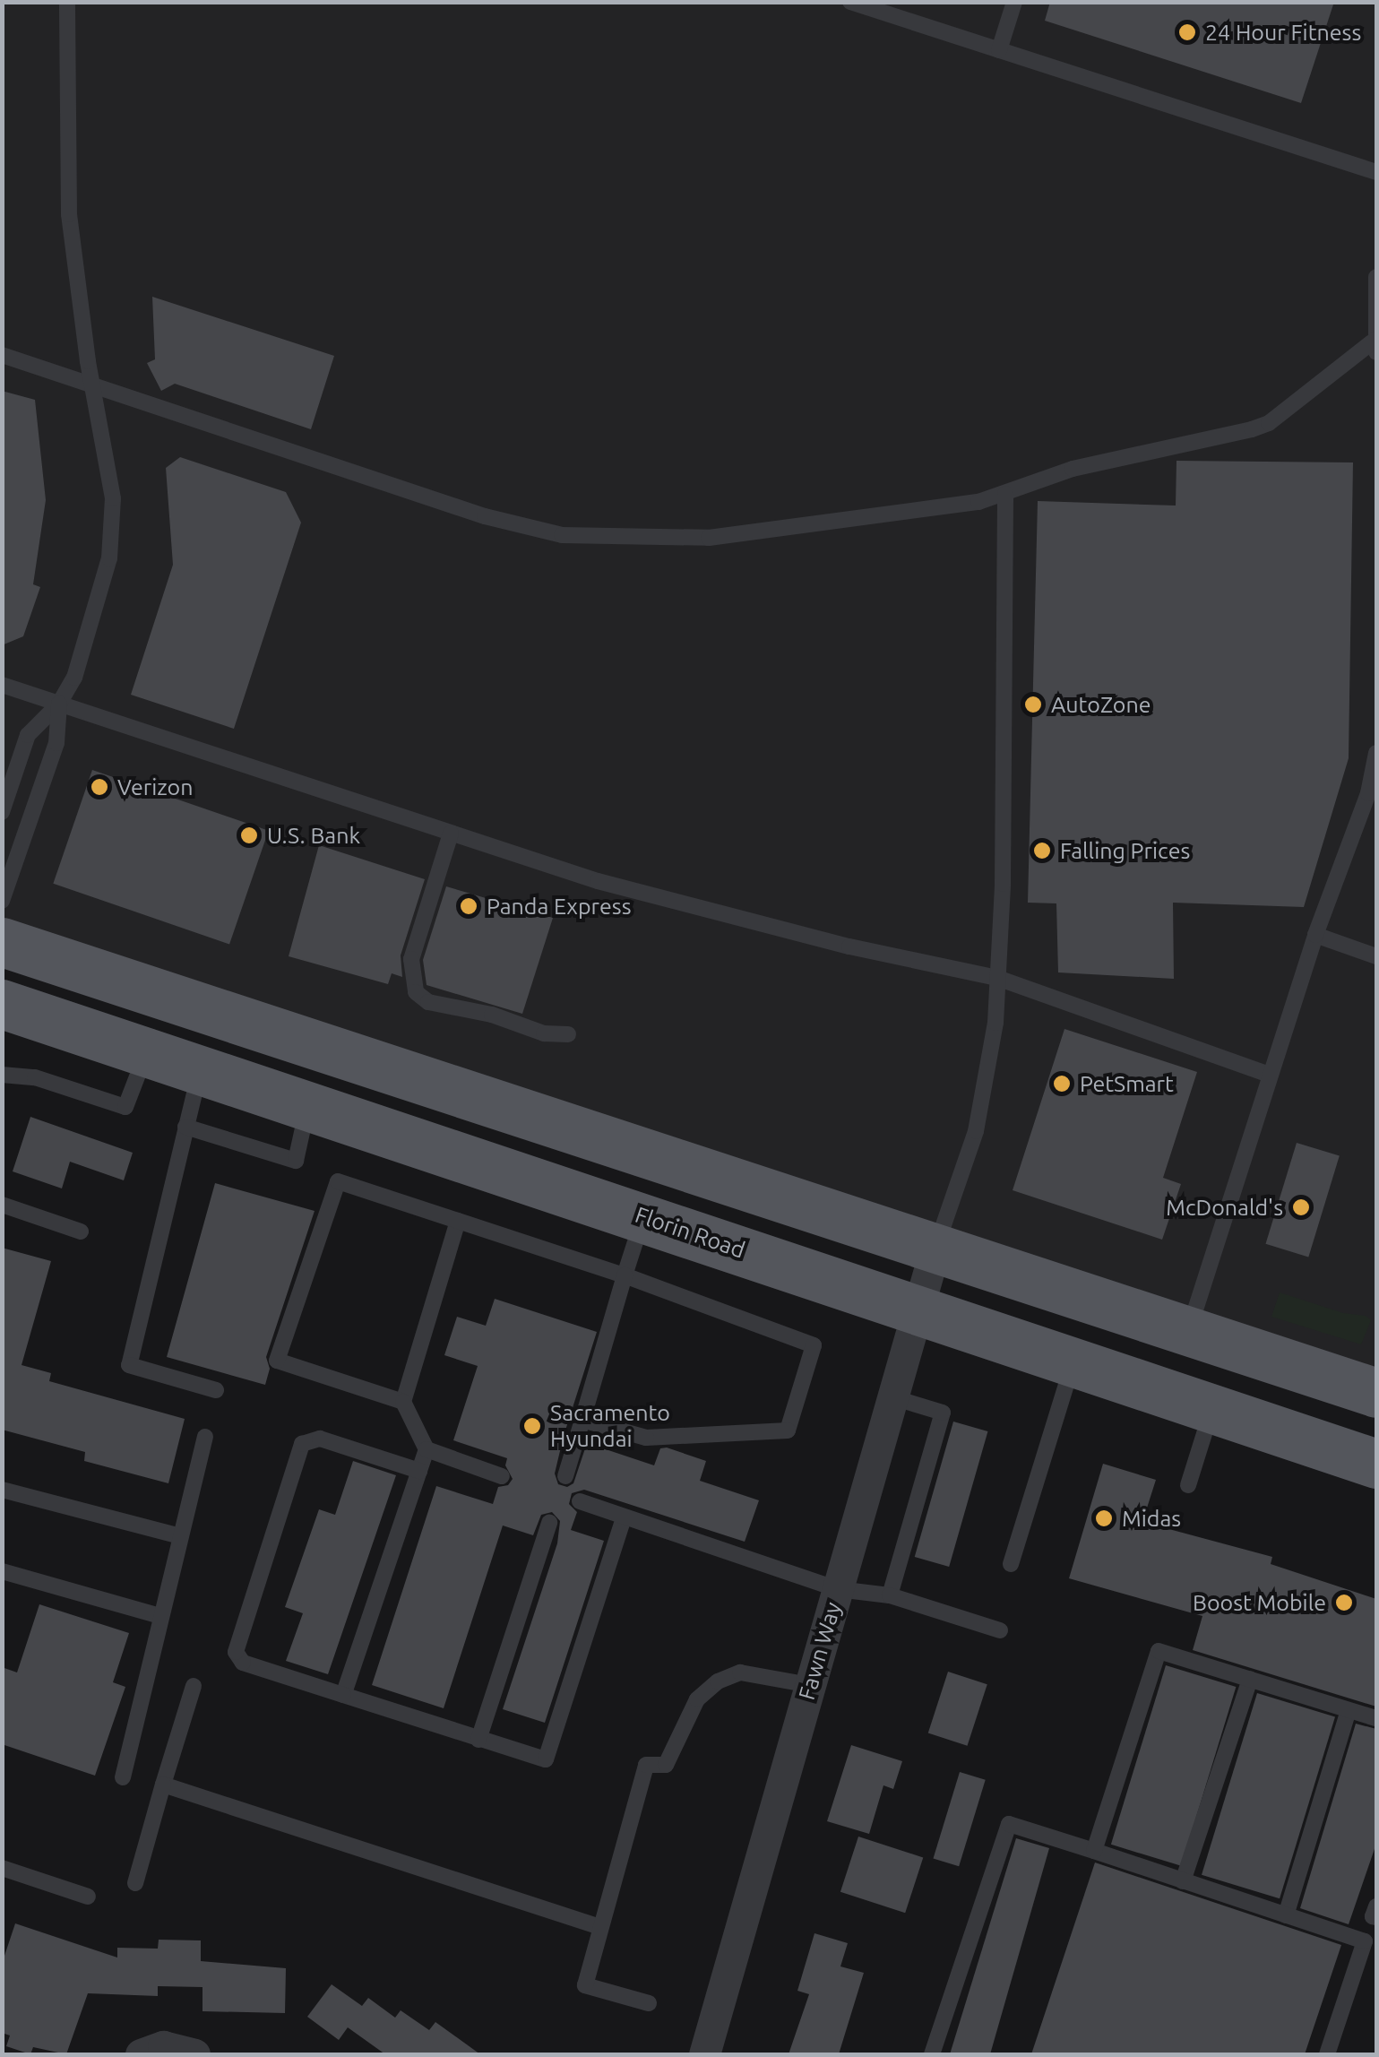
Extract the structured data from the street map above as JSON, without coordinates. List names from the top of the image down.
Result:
{
  "streets": {
    "main road": ["Florin Road"],
    "street": ["Fawn Way"]
  },
  "crossings": [
    ["Florin Road", "Fawn Way"]
  ],
  "places": [
    "24 Hour Fitness",
    "AutoZone",
    "Verizon",
    "U.S. Bank",
    "Falling Prices",
    "Panda Express",
    "PetSmart",
    "McDonald's",
    "Sacramento Hyundai",
    "Midas",
    "Boost Mobile"
  ]
}
